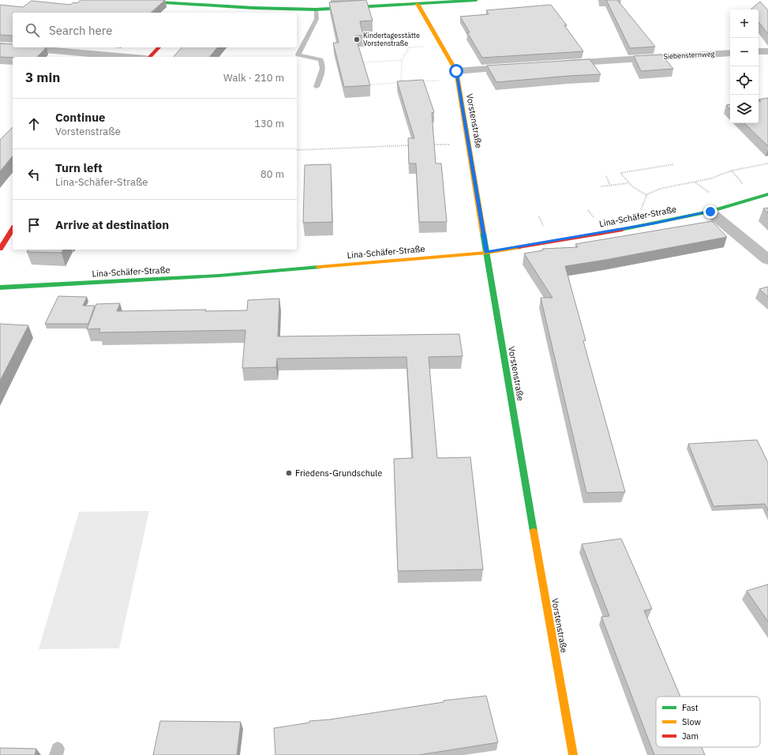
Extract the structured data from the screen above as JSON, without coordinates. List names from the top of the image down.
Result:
{
  "streets": {
    "street": ["Siebensternweg", "Vorstenstraße", "Lina-Schäfer-Straße"]
  },
  "crossings": [
    ["Vorstenstraße", "Lina-Schäfer-Straße"]
  ],
  "places": ["Kindertagesstätte Vorstenstraße", "Friedens-Grundschule"],
  "legend": ["Fast", "Slow", "Jam"],
  "page": {
    "map_buttons": ["+", "−"],
    "search": "Search here",
    "heading": ["3 min", "Walk · 210 m"],
    "list": [
      ["Continue", "Vorstenstraße", "130 m"],
      ["Turn left", "Lina-Schäfer-Straße", "80 m"],
      "Arrive at destination"
    ]
  }
}
